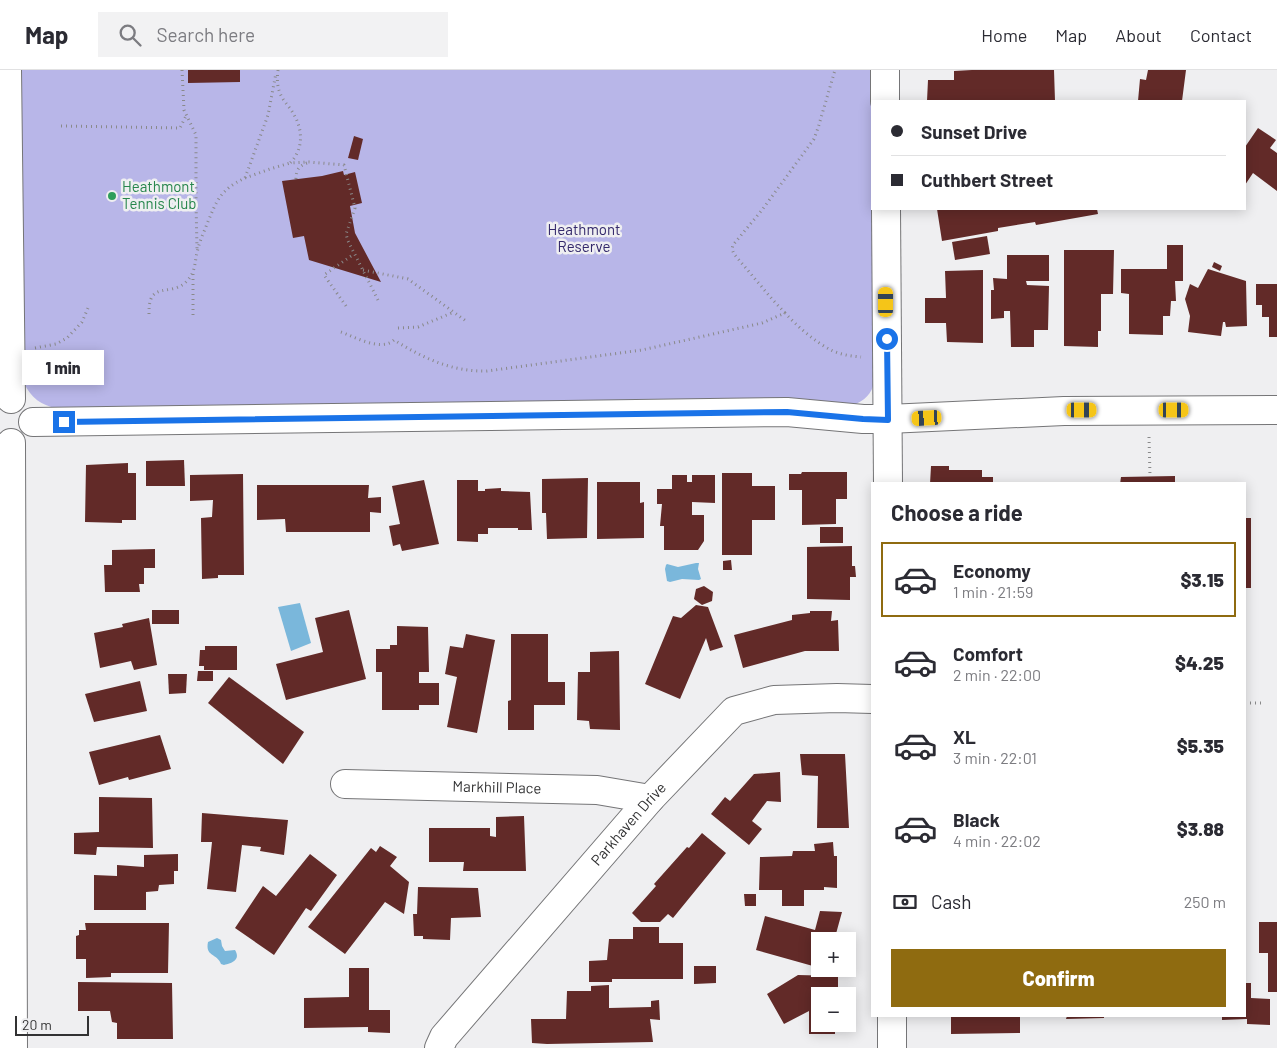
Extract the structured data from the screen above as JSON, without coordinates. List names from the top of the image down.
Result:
{
  "streets": {
    "street": ["Markhill Place", "Parkhaven Drive"]
  },
  "crossings": [
    ["Markhill Place", "Parkhaven Drive"]
  ],
  "parks": ["Heathmont Reserve"],
  "places": ["Heathmont Tennis Club"],
  "scale_bar": "20 m",
  "page": {
    "header": "Map",
    "search": "Search here",
    "nav": [
      "Home",
      "Map",
      "About",
      "Contact"
    ],
    "banner": ["Sunset Drive", "Cuthbert Street"],
    "bubble": "1 min",
    "heading": "Choose a ride",
    "list": [
      {
        "name": "Economy",
        "note": "1 min · 21:59",
        "value": "$3.15"
      },
      {
        "name": "Comfort",
        "note": "2 min · 22:00",
        "value": "$4.25"
      },
      {
        "name": "XL",
        "note": "3 min · 22:01",
        "value": "$5.35"
      },
      {
        "name": "Black",
        "note": "4 min · 22:02",
        "value": "$3.88"
      }
    ],
    "pay": ["Cash", "250 m"],
    "map_buttons": ["+", "−"],
    "buttons": "Confirm",
    "scale": "20 m"
  }
}
